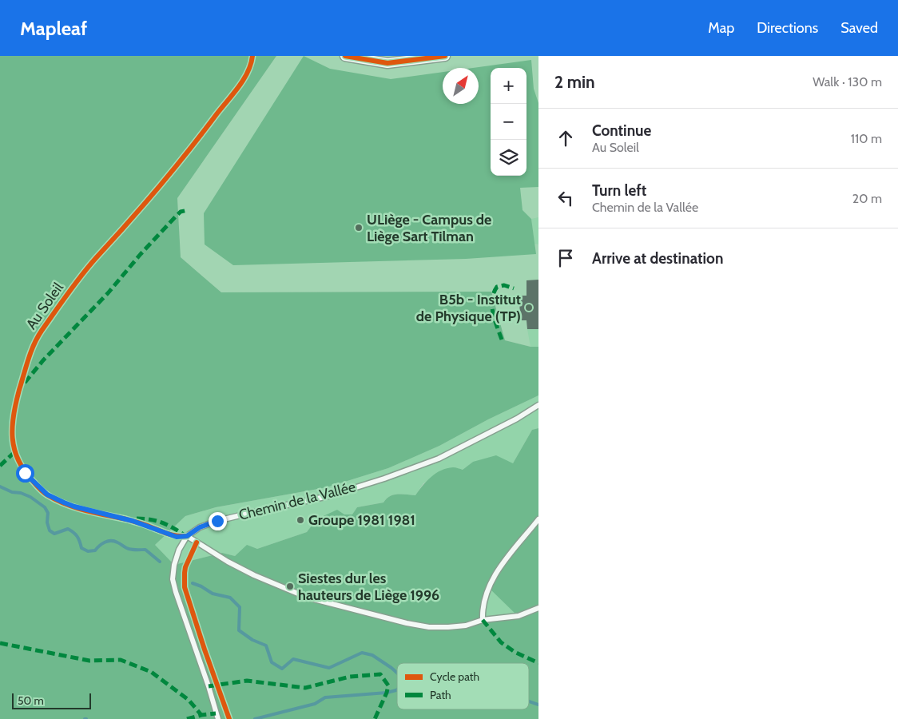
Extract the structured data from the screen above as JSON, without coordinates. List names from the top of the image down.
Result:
{
  "streets": {
    "lane": ["Chemin de la Vallée"],
    "cycle path": ["Au Soleil"]
  },
  "places": [
    "ULiège - Campus de Liège Sart Tilman",
    "B5b - Institut de Physique (TP)",
    "Groupe 1981 1981",
    "Siestes dur les hauteurs de Liège 1996"
  ],
  "legend": ["Cycle path", "Path"],
  "scale_bar": "50 m",
  "north": "top right",
  "page": {
    "header": "Mapleaf",
    "nav": ["Map", "Directions", "Saved"],
    "heading": ["2 min", "Walk · 130 m"],
    "map_buttons": ["+", "−"],
    "list": [
      ["Continue", "Au Soleil", "110 m"],
      ["Turn left", "Chemin de la Vallée", "20 m"],
      "Arrive at destination"
    ],
    "scale": "50 m"
  }
}
